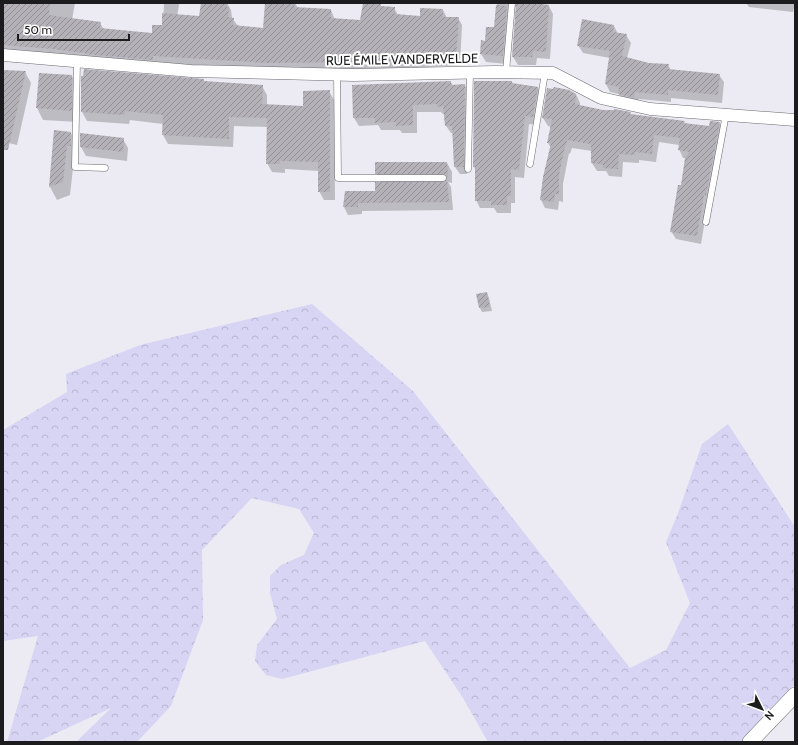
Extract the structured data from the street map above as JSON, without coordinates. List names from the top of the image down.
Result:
{
  "streets": {
    "street": ["RUE ÉMILE VANDERVELDE"]
  },
  "scale_bar": "50 m",
  "north": "bottom right"
}
